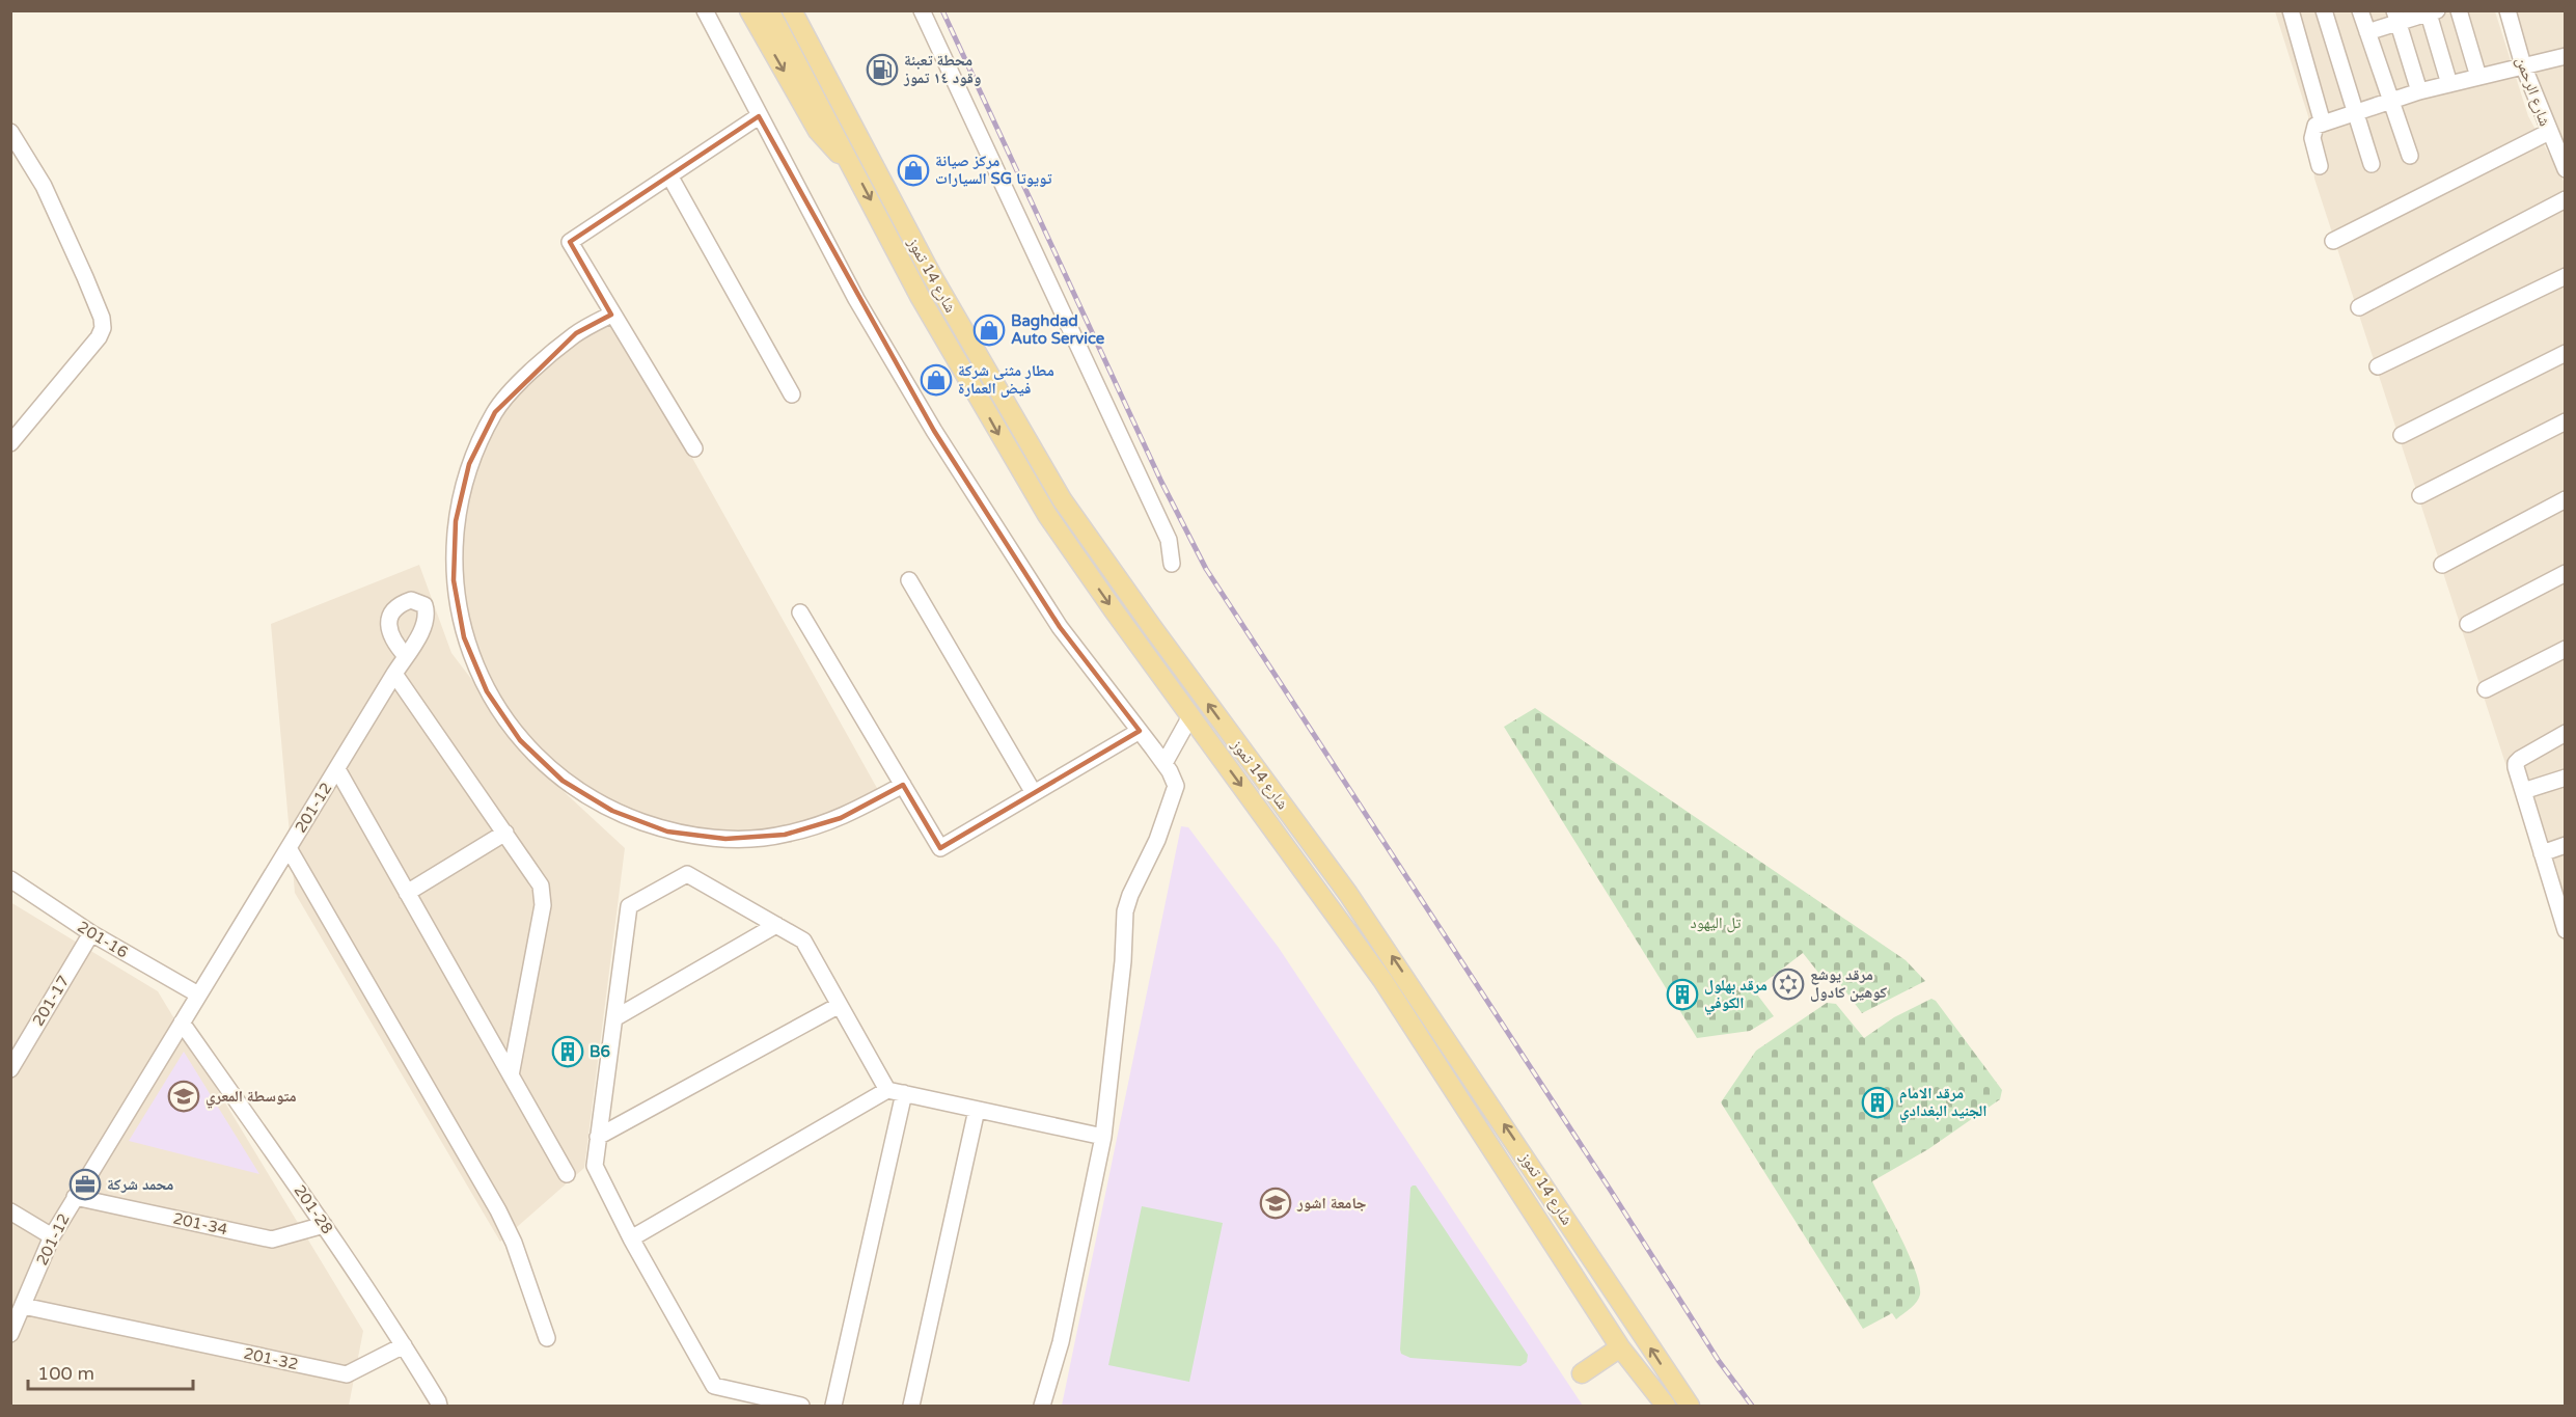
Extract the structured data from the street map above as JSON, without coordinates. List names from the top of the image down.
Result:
{
  "streets": {
    "main road": ["شارع 14 تموز"],
    "street": [
      "شارع الرحمن",
      "201-12",
      "201-16",
      "201-17",
      "201-28",
      "201-34",
      "201-32"
    ]
  },
  "crossings": [
    ["201-12", "201-16"],
    ["201-12", "201-28"],
    ["201-12", "201-34"],
    ["201-12", "201-32"],
    ["201-16", "201-17"],
    ["201-28", "201-34"],
    ["201-28", "201-32"]
  ],
  "parks": ["تل اليهود"],
  "places": {
    "fuel station": ["محطة تعبئة وقود ١٤ تموز"],
    "shop": ["مركز صيانة السيارات SG تويوتا", "Baghdad Auto Service", "مطار مثنى شركة فيض العمارة"],
    "synagogue": ["مرقد يوشع كوهين كادول"],
    "building": ["مرقد بهلول الكوفي", "B6", "مرقد الامام الجنيد البغدادي"],
    "school or university": ["متوسطة المعري", "جامعة اشور"],
    "office": ["محمد شركة"]
  },
  "scale_bar": "100 m"
}
